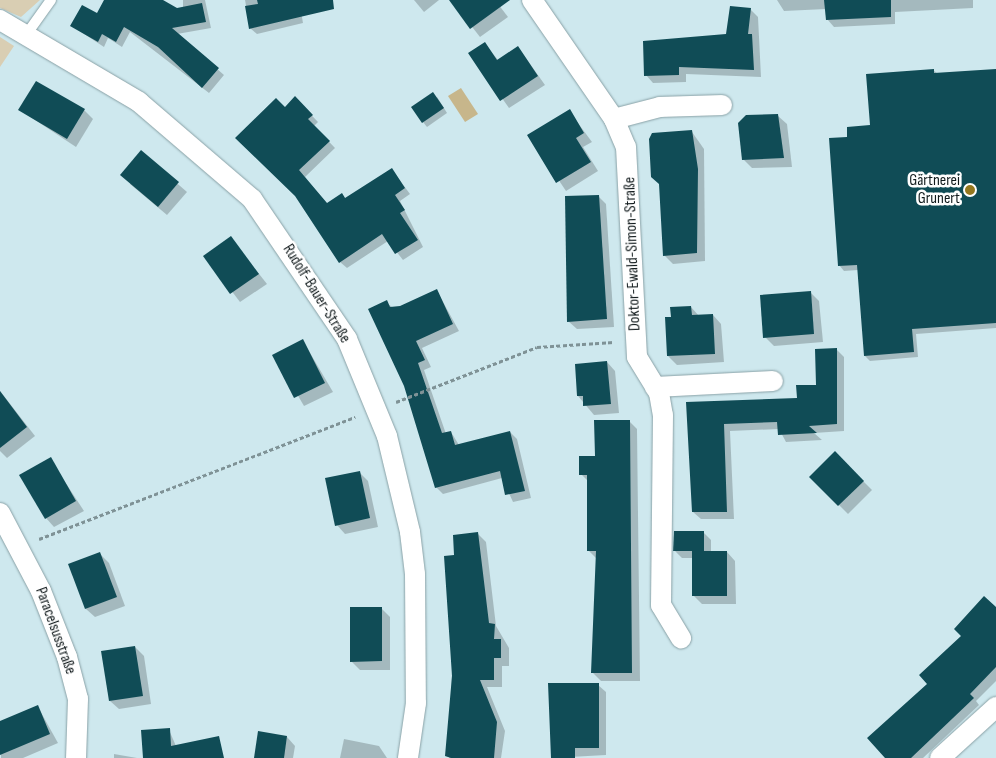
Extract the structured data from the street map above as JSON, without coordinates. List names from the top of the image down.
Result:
{
  "streets": {
    "street": ["Doktor-Ewald-Simon-Straße", "Rudolf-Bauer-Straße", "Paracelsusstraße"]
  },
  "places": ["Gärtnerei Grunert"]
}
